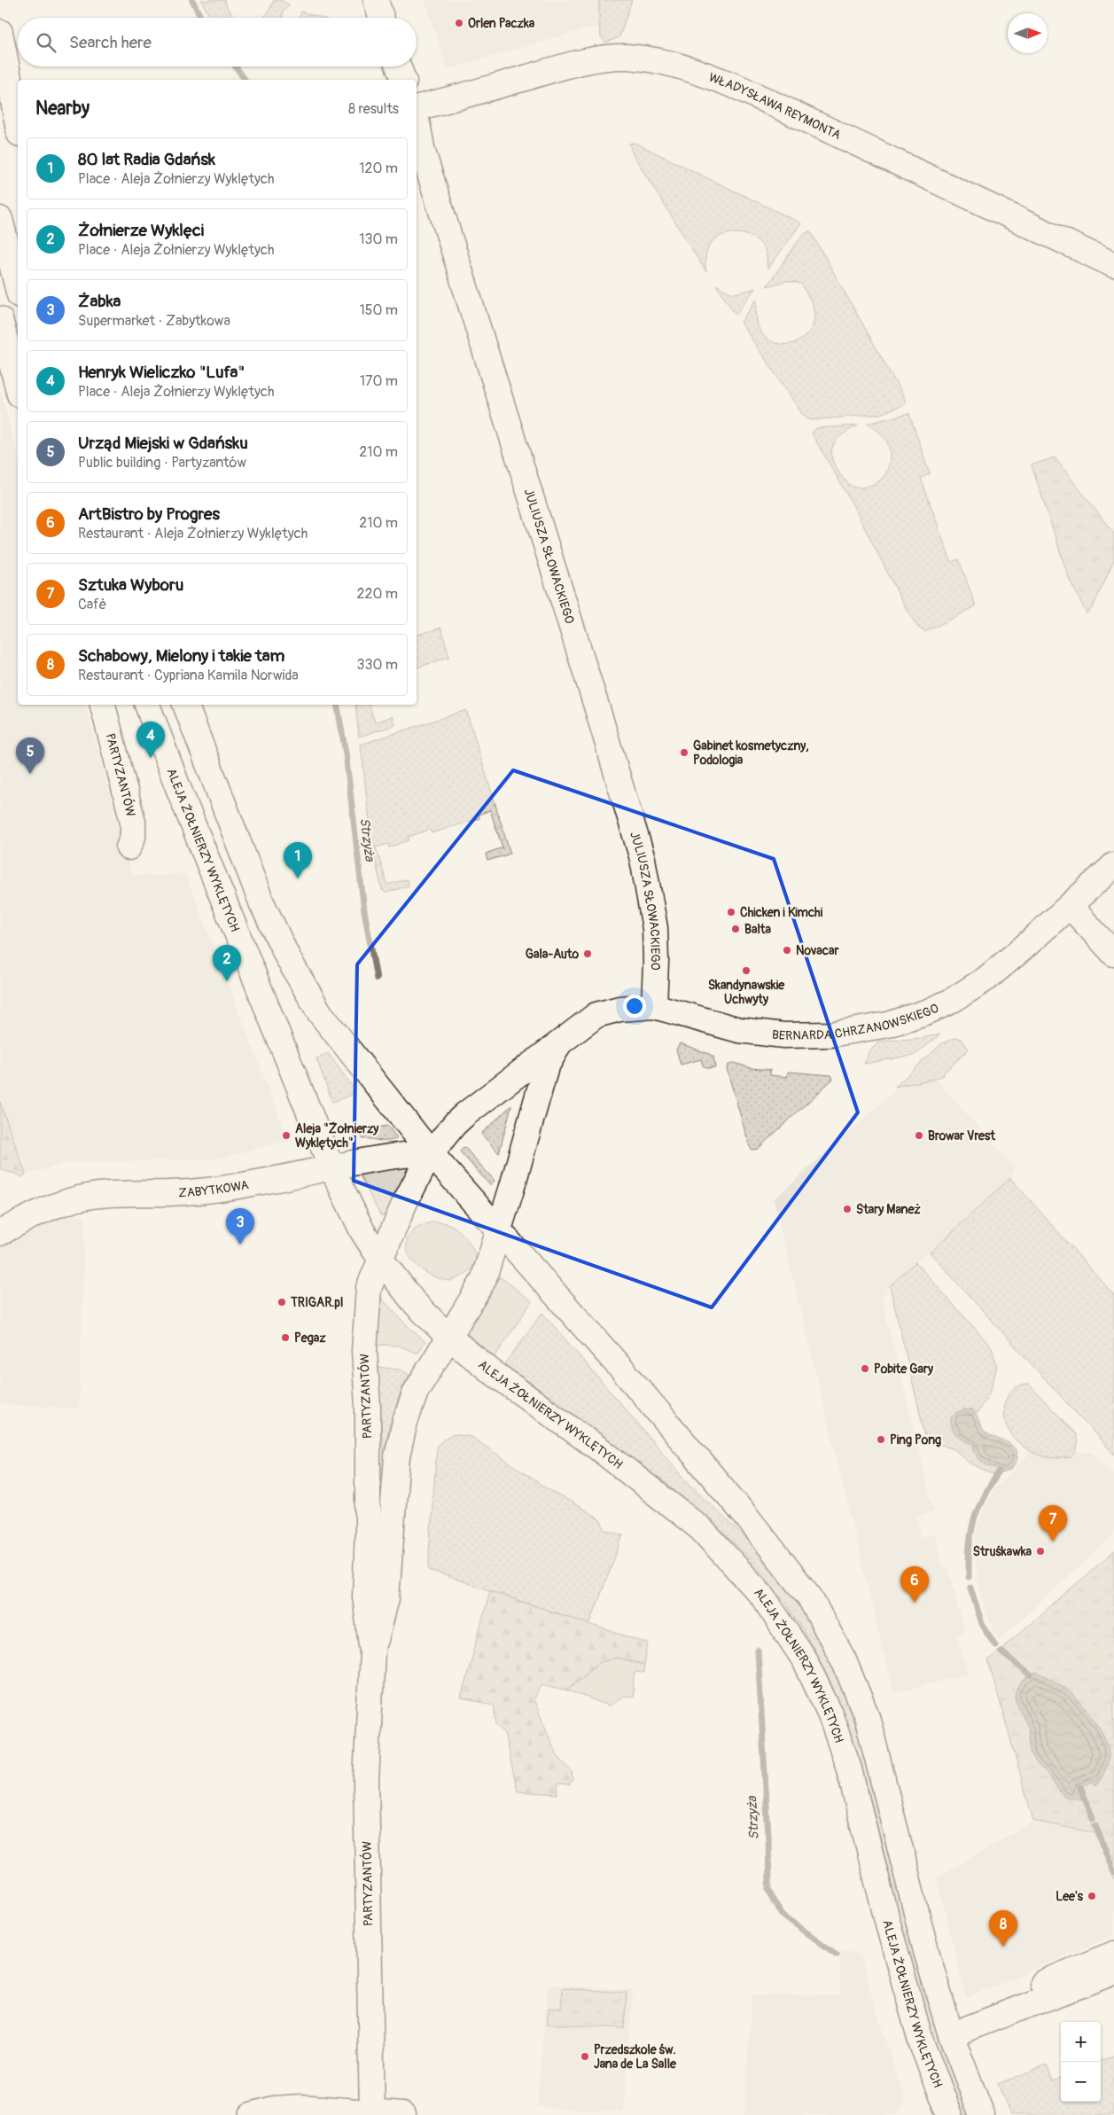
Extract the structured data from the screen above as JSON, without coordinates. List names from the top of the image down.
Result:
{
  "streets": {
    "street": [
      "WŁADYSŁAWA REYMONTA",
      "JULIUSZA SŁOWACKIEGO",
      "PARTYZANTÓW",
      "ALEJA ŻOŁNIERZY WYKLĘTYCH",
      "BERNARDA CHRZANOWSKIEGO",
      "ZABYTKOWA"
    ]
  },
  "crossings": [
    ["JULIUSZA SŁOWACKIEGO", "BERNARDA CHRZANOWSKIEGO"],
    ["PARTYZANTÓW", "ALEJA ŻOŁNIERZY WYKLĘTYCH"],
    ["PARTYZANTÓW", "BERNARDA CHRZANOWSKIEGO"],
    ["PARTYZANTÓW", "ZABYTKOWA"],
    ["ALEJA ŻOŁNIERZY WYKLĘTYCH", "ZABYTKOWA"],
    ["BERNARDA CHRZANOWSKIEGO", "ZABYTKOWA"]
  ],
  "water": ["Strzyża"],
  "places": [
    "Orlen Paczka",
    "Gabinet kosmetyczny, Podologia",
    "Chicken i Kimchi",
    "Balta",
    "Novacar",
    "Gala-Auto",
    "Skandynawskie Uchwyty",
    "Aleja \"Żołnierzy Wyklętych\"",
    "Browar Vrest",
    "Stary Maneż",
    "TRIGAR.pl",
    "Pegaz",
    "Pobite Gary",
    "Ping Pong",
    "Struśkawka",
    "Lee's",
    "Przedszkole św. Jana de La Salle"
  ],
  "north": "right",
  "page": {
    "search": "Search here",
    "heading": ["Nearby", "8 results"],
    "list": [
      {
        "mark": "1",
        "name": "80 lat Radia Gdańsk",
        "note": "Place · Aleja Żołnierzy Wyklętych",
        "value": "120 m"
      },
      {
        "mark": "2",
        "name": "Żołnierze Wyklęci",
        "note": "Place · Aleja Żołnierzy Wyklętych",
        "value": "130 m"
      },
      {
        "mark": "3",
        "name": "Żabka",
        "note": "Supermarket · Zabytkowa",
        "value": "150 m"
      },
      {
        "mark": "4",
        "name": "Henryk Wieliczko \"Lufa\"",
        "note": "Place · Aleja Żołnierzy Wyklętych",
        "value": "170 m"
      },
      {
        "mark": "5",
        "name": "Urząd Miejski w Gdańsku",
        "note": "Public building · Partyzantów",
        "value": "210 m"
      },
      {
        "mark": "6",
        "name": "ArtBistro by Progres",
        "note": "Restaurant · Aleja Żołnierzy Wyklętych",
        "value": "210 m"
      },
      {
        "mark": "7",
        "name": "Sztuka Wyboru",
        "note": "Café",
        "value": "220 m"
      },
      {
        "mark": "8",
        "name": "Schabowy, Mielony i takie tam",
        "note": "Restaurant · Cypriana Kamila Norwida",
        "value": "330 m"
      }
    ],
    "pins": [
      "4",
      "5",
      "1",
      "2",
      "3",
      "7",
      "6",
      "8"
    ],
    "map_buttons": ["+", "−"]
  }
}
